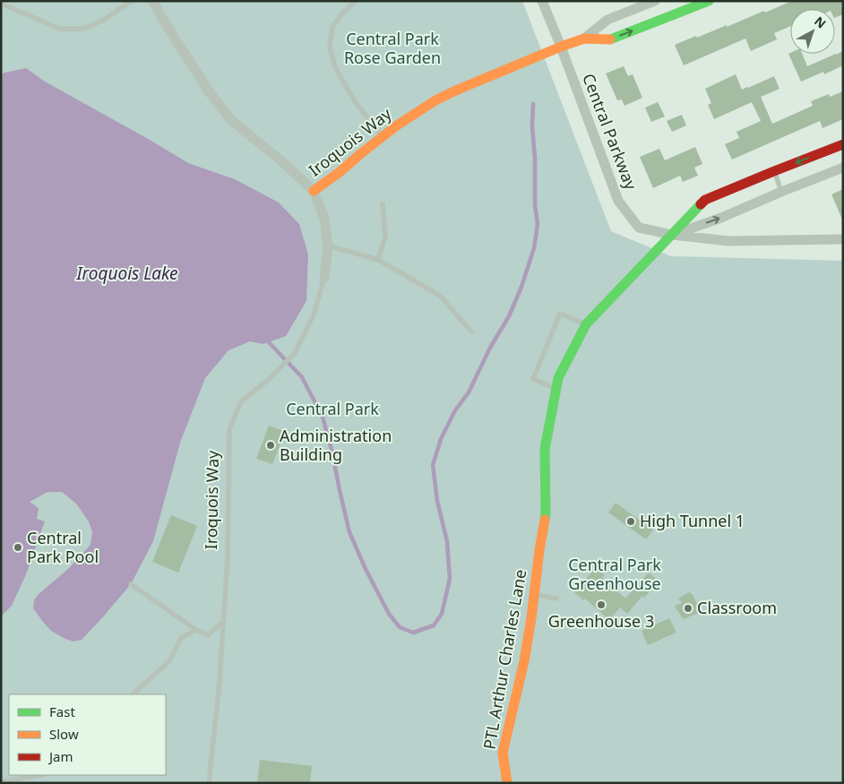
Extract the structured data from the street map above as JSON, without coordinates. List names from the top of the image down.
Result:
{
  "streets": {
    "street": ["Central Parkway", "Iroquois Way", "PTL Arthur Charles Lane"]
  },
  "crossings": [
    ["Central Parkway", "Iroquois Way"],
    ["Central Parkway", "PTL Arthur Charles Lane"]
  ],
  "water": ["Iroquois Lake"],
  "parks": ["Central Park Rose Garden", "Central Park", "Central Park Greenhouse"],
  "places": [
    "Administration Building",
    "High Tunnel 1",
    "Central Park Pool",
    "Greenhouse 3",
    "Classroom"
  ],
  "legend": ["Fast", "Slow", "Jam"],
  "north": "top right"
}
